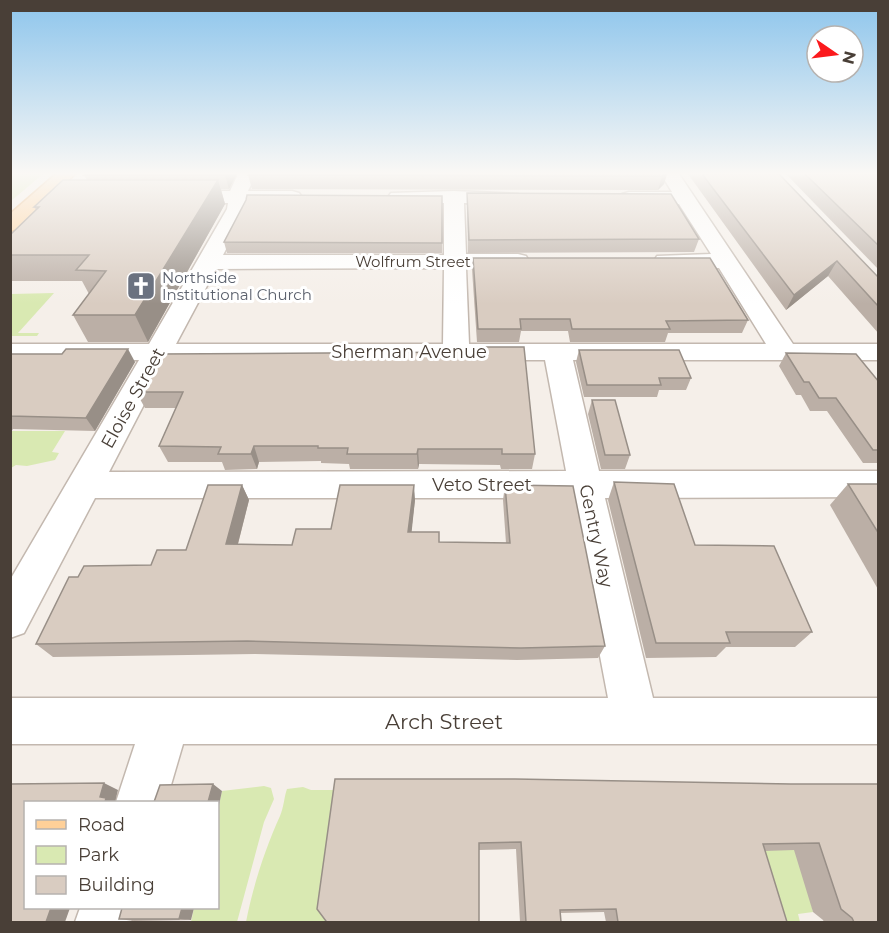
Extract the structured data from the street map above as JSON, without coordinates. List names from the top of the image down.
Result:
{
  "streets": {
    "street": [
      "Wolfrum Street",
      "Sherman Avenue",
      "Eloise Street",
      "Veto Street",
      "Gentry Way",
      "Arch Street"
    ]
  },
  "crossings": [
    ["Wolfrum Street", "Eloise Street"],
    ["Sherman Avenue", "Eloise Street"],
    ["Sherman Avenue", "Gentry Way"],
    ["Eloise Street", "Veto Street"],
    ["Veto Street", "Gentry Way"],
    ["Gentry Way", "Arch Street"]
  ],
  "places": {
    "church": ["Northside Institutional Church"]
  },
  "legend": ["Road", "Park", "Building"],
  "north": "right"
}
